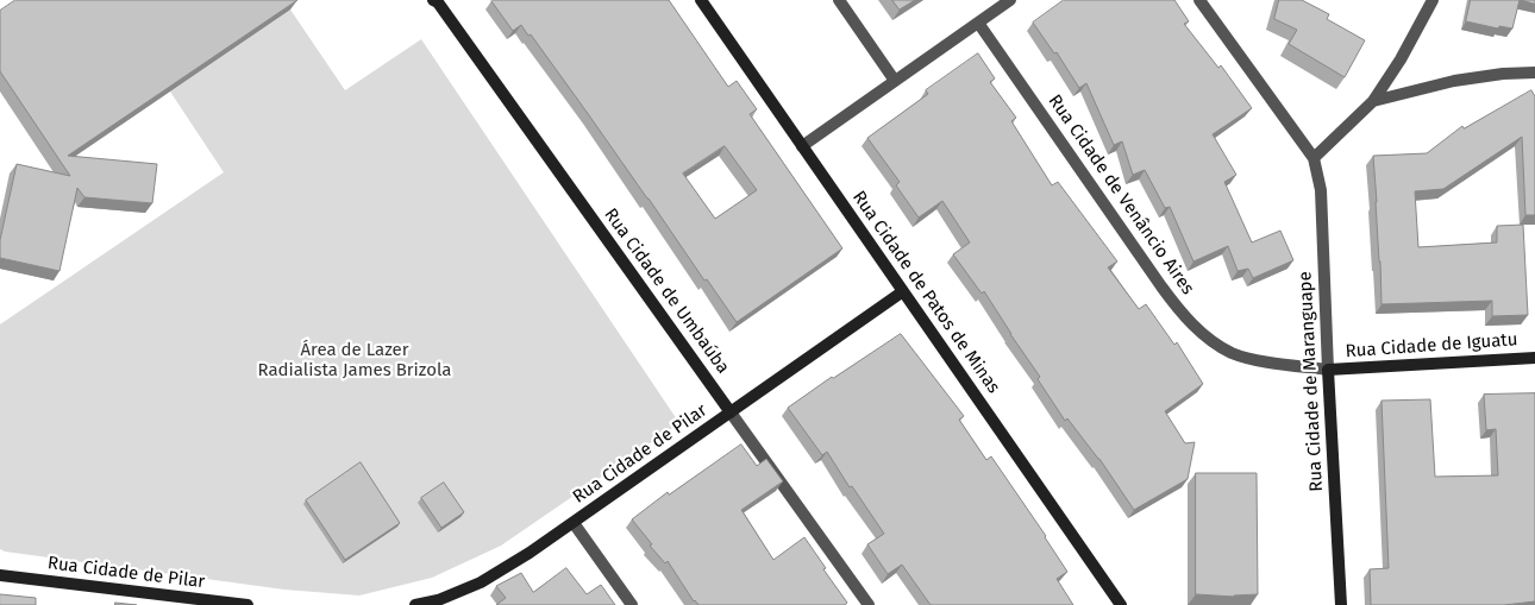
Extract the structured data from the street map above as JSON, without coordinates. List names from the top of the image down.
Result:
{
  "streets": {
    "street": [
      "Rua Cidade de Venâncio Aires",
      "Rua Cidade de Umbaúba",
      "Rua Cidade de Patos de Minas",
      "Rua Cidade de Iguatu",
      "Rua Cidade de Maranguape",
      "Rua Cidade de Pilar"
    ]
  },
  "crossings": [
    ["Rua Cidade de Venâncio Aires", "Rua Cidade de Iguatu"],
    ["Rua Cidade de Umbaúba", "Rua Cidade de Pilar"],
    ["Rua Cidade de Patos de Minas", "Rua Cidade de Pilar"],
    ["Rua Cidade de Iguatu", "Rua Cidade de Maranguape"]
  ],
  "parks": ["Área de Lazer Radialista James Brizola"]
}
